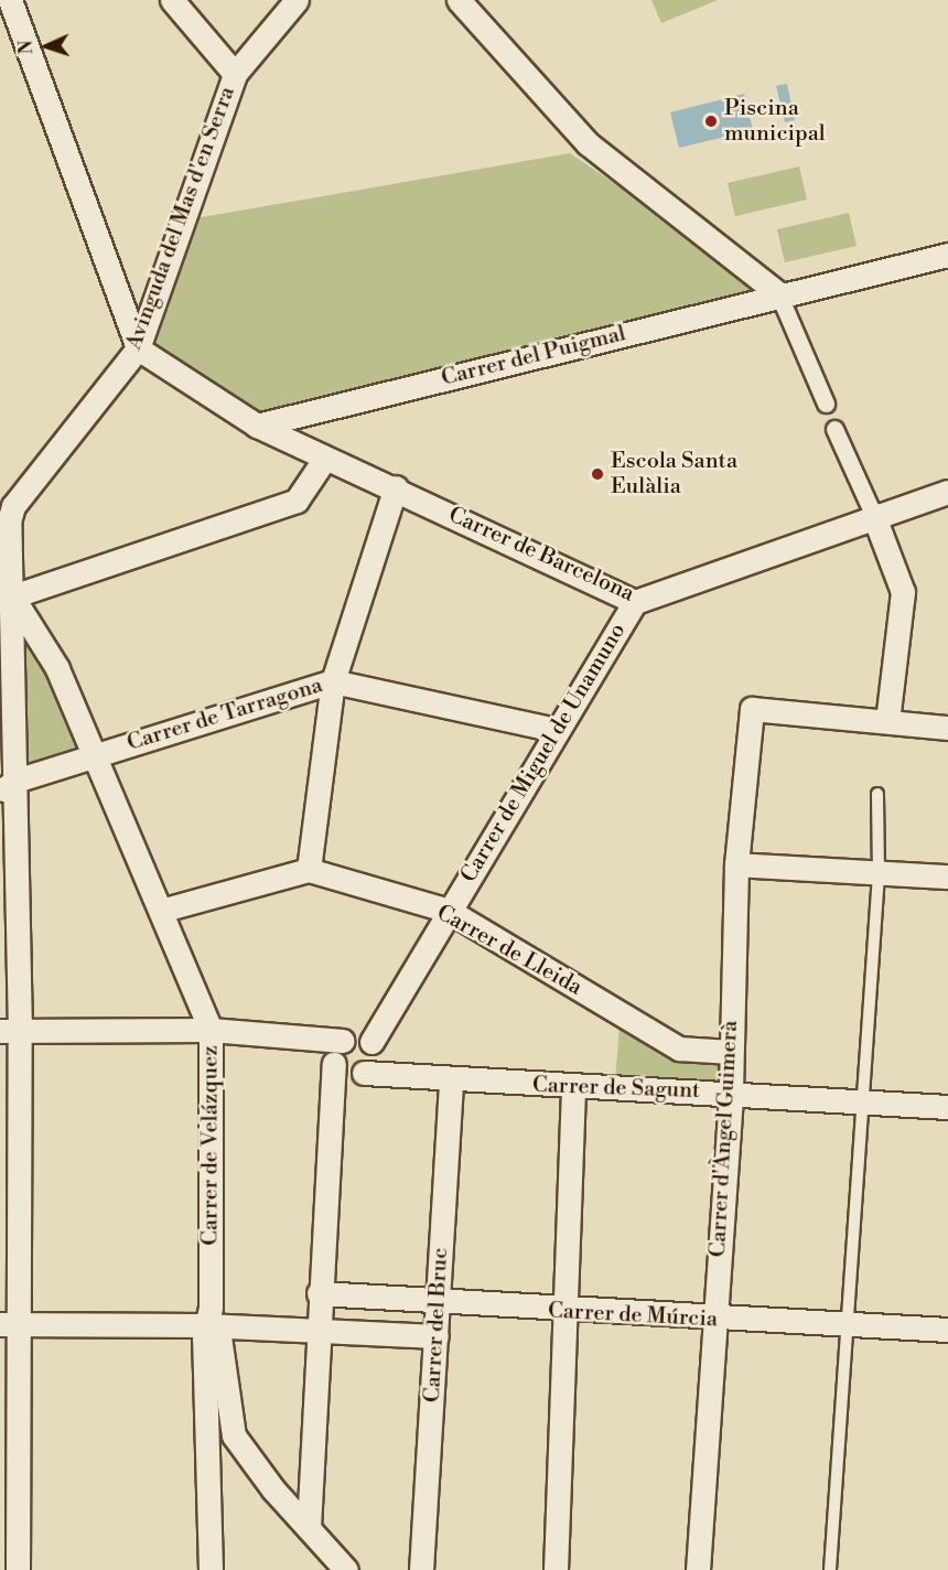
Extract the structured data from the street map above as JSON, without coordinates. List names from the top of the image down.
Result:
{
  "streets": {
    "street": [
      "Avinguda del Mas d'en Serra",
      "Carrer del Puigmal",
      "Carrer de Barcelona",
      "Carrer de Tarragona",
      "Carrer de Miguel de Unamuno",
      "Carrer de Lleida",
      "Carrer de Sagunt",
      "Carrer d'Àngel Guimerà",
      "Carrer de Velázquez",
      "Carrer de Múrcia",
      "Carrer del Bruc"
    ]
  },
  "crossings": [
    ["Avinguda del Mas d'en Serra", "Carrer de Tarragona"],
    ["Avinguda del Mas d'en Serra", "Carrer de Velázquez"],
    ["Carrer del Puigmal", "Carrer de Barcelona"],
    ["Carrer de Barcelona", "Carrer de Miguel de Unamuno"],
    ["Carrer de Tarragona", "Carrer de Miguel de Unamuno"],
    ["Carrer de Tarragona", "Carrer de Velázquez"],
    ["Carrer de Miguel de Unamuno", "Carrer de Lleida"],
    ["Carrer de Miguel de Unamuno", "Carrer de Sagunt"],
    ["Carrer de Lleida", "Carrer d'Àngel Guimerà"],
    ["Carrer de Sagunt", "Carrer d'Àngel Guimerà"],
    ["Carrer de Sagunt", "Carrer del Bruc"],
    ["Carrer d'Àngel Guimerà", "Carrer de Múrcia"],
    ["Carrer de Múrcia", "Carrer del Bruc"]
  ],
  "places": ["Piscina municipal", "Escola Santa Eulàlia"],
  "north": "left"
}
